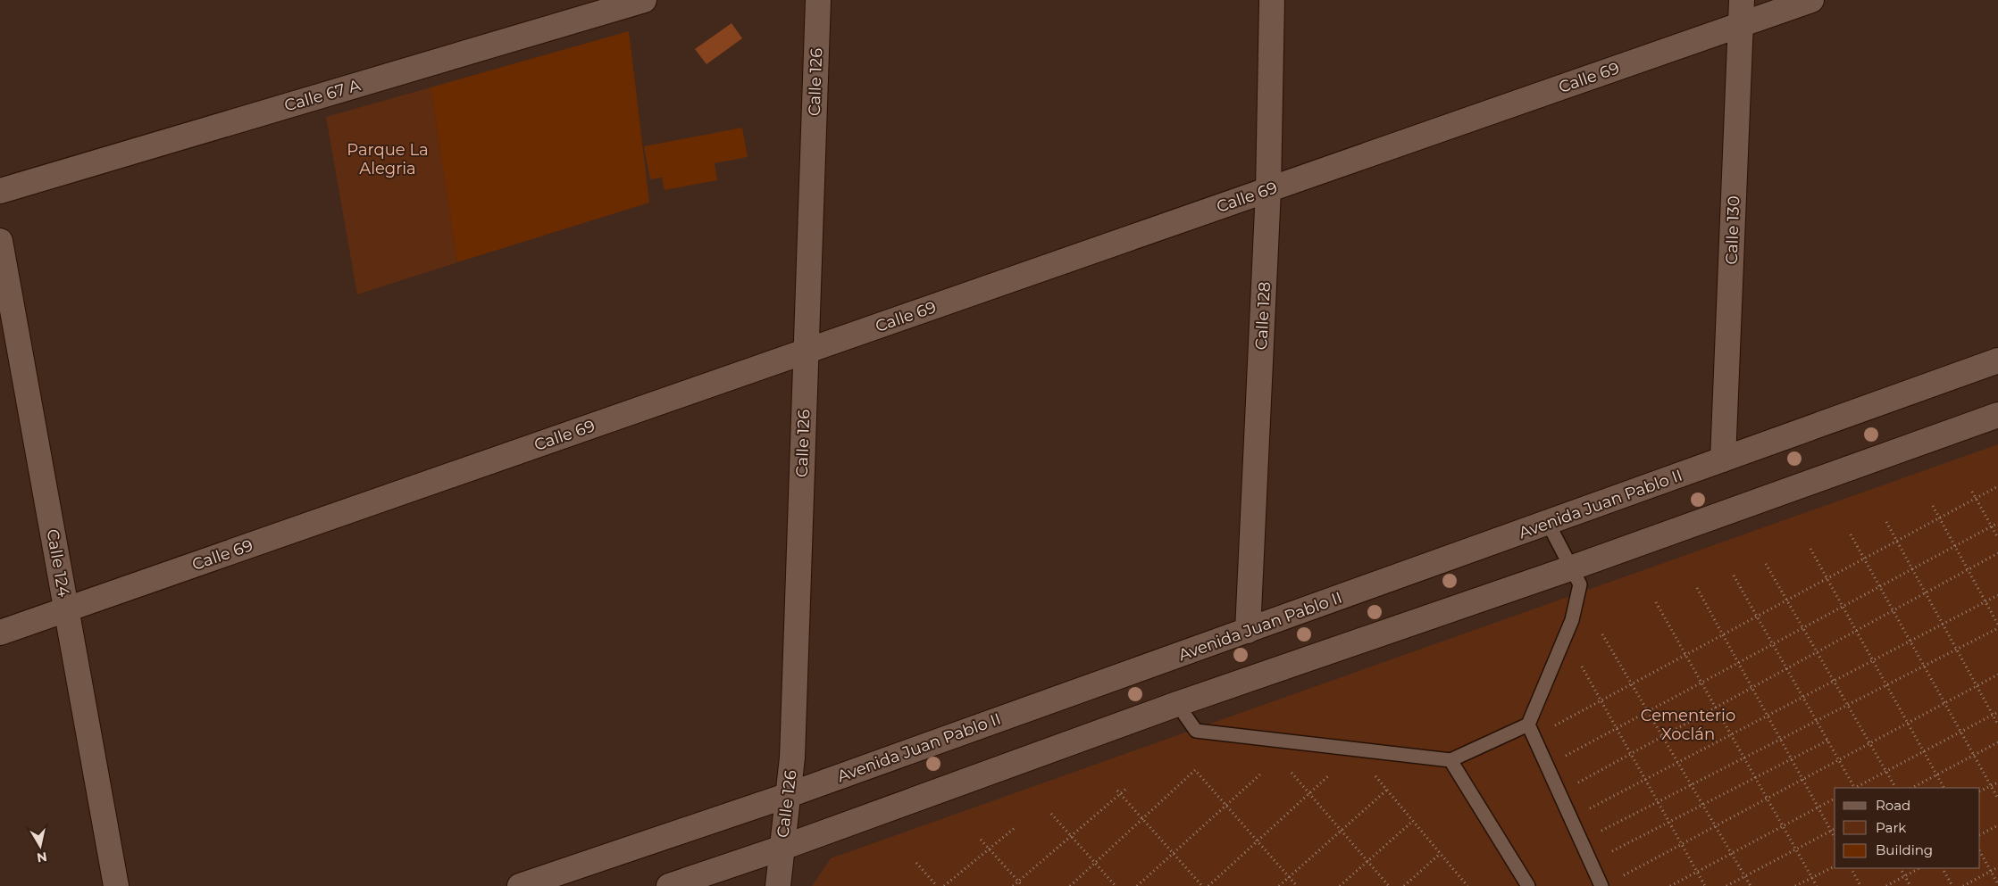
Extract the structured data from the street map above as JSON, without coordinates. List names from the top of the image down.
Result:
{
  "streets": {
    "street": [
      "Calle 69",
      "Calle 126",
      "Calle 67 A",
      "Calle 130",
      "Calle 128",
      "Avenida Juan Pablo II",
      "Calle 124"
    ]
  },
  "crossings": [
    ["Calle 69", "Calle 126"],
    ["Calle 69", "Calle 130"],
    ["Calle 69", "Calle 128"],
    ["Calle 69", "Calle 124"],
    ["Calle 126", "Avenida Juan Pablo II"],
    ["Calle 130", "Avenida Juan Pablo II"],
    ["Calle 128", "Avenida Juan Pablo II"]
  ],
  "parks": ["Parque La Alegria", "Cementerio Xoclán"],
  "legend": ["Road", "Park", "Building"],
  "north": "bottom"
}
